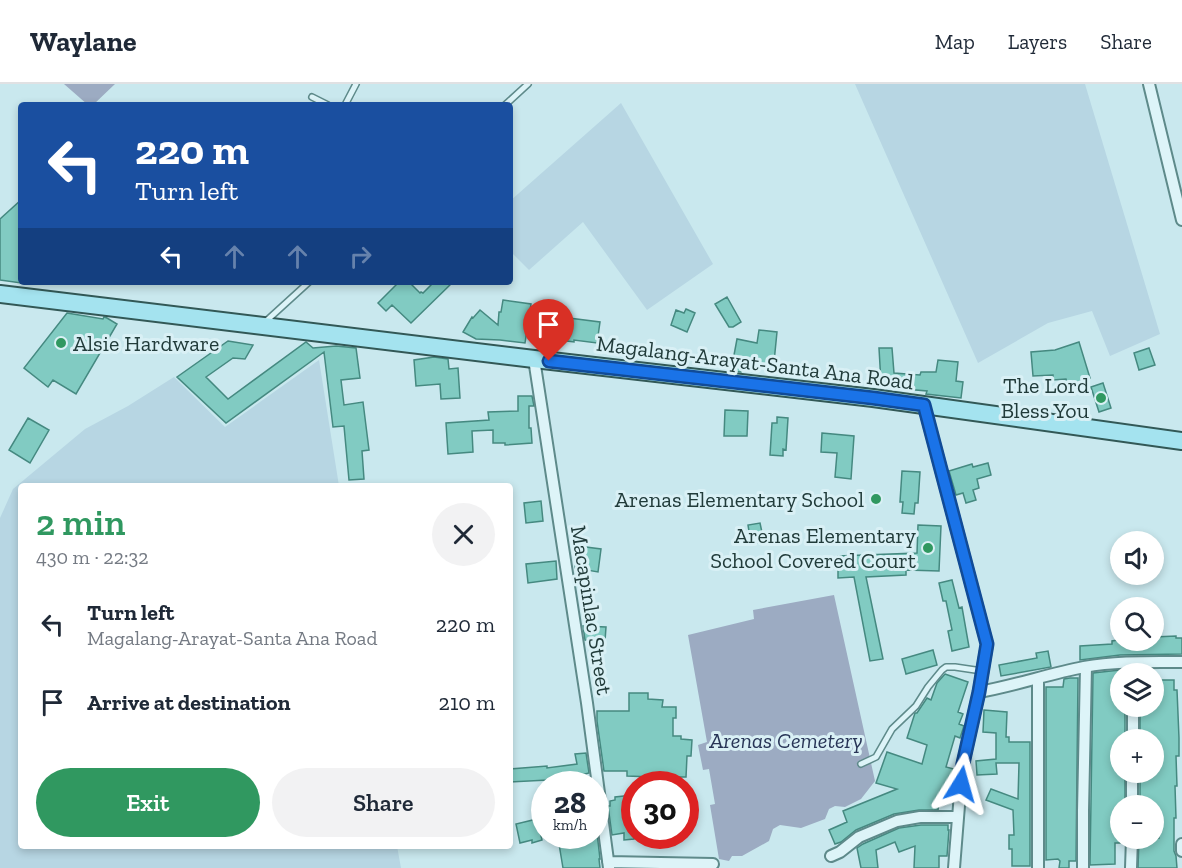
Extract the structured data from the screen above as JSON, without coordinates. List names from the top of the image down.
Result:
{
  "streets": {
    "main road": ["Magalang-Arayat-Santa Ana Road"],
    "street": ["Macapinlac Street"]
  },
  "crossings": [
    ["Magalang-Arayat-Santa Ana Road", "Macapinlac Street"]
  ],
  "parks": ["Arenas Cemetery"],
  "places": [
    "Alsie Hardware",
    "The Lord Bless You",
    "Arenas Elementary School",
    "Arenas Elementary School Covered Court"
  ],
  "page": {
    "header": "Waylane",
    "nav": ["Map", "Layers", "Share"],
    "turn": ["220 m", "Turn left"],
    "heading": ["2 min", "430 m · 22:32"],
    "map_buttons": ["+", "−"],
    "list": [
      {
        "name": "Turn left",
        "note": "Magalang-Arayat-Santa Ana Road",
        "value": "220 m"
      },
      {
        "name": "Arrive at destination",
        "value": "210 m"
      }
    ],
    "buttons": ["Exit", "Share"],
    "speed": "28 km/h",
    "limit": "30"
  }
}
